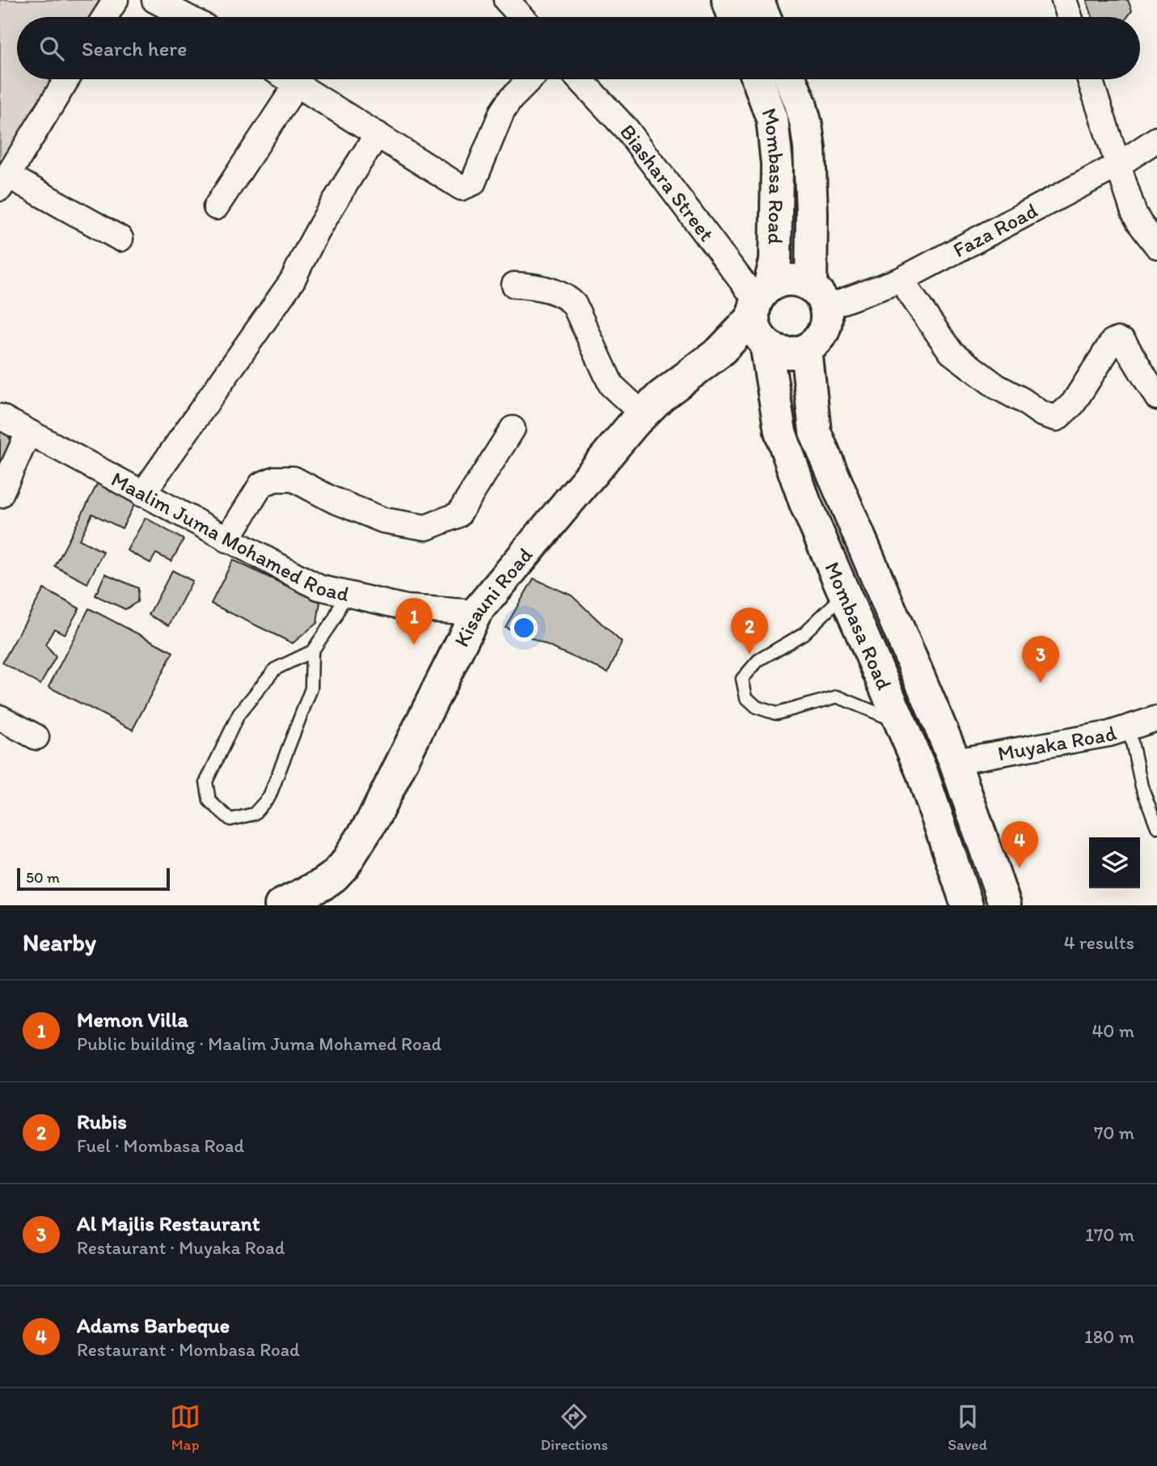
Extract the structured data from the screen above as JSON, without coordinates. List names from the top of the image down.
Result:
{
  "streets": {
    "main road": ["Mombasa Road", "Kisauni Road"],
    "street": [
      "Biashara Street",
      "Faza Road",
      "Maalim Juma Mohamed Road",
      "Muyaka Road"
    ]
  },
  "crossings": [
    ["Mombasa Road", "Biashara Street"],
    ["Mombasa Road", "Faza Road"],
    ["Mombasa Road", "Kisauni Road"],
    ["Mombasa Road", "Muyaka Road"],
    ["Biashara Street", "Faza Road"],
    ["Biashara Street", "Kisauni Road"],
    ["Faza Road", "Kisauni Road"],
    ["Maalim Juma Mohamed Road", "Kisauni Road"]
  ],
  "scale_bar": "50 m",
  "page": {
    "search": "Search here",
    "pins": [
      "1",
      "2",
      "3",
      "4"
    ],
    "scale": "50 m",
    "heading": ["Nearby", "4 results"],
    "list": [
      {
        "mark": "1",
        "name": "Memon Villa",
        "note": "Public building · Maalim Juma Mohamed Road",
        "value": "40 m"
      },
      {
        "mark": "2",
        "name": "Rubis",
        "note": "Fuel · Mombasa Road",
        "value": "70 m"
      },
      {
        "mark": "3",
        "name": "Al Majlis Restaurant",
        "note": "Restaurant · Muyaka Road",
        "value": "170 m"
      },
      {
        "mark": "4",
        "name": "Adams Barbeque",
        "note": "Restaurant · Mombasa Road",
        "value": "180 m"
      }
    ],
    "nav": ["Map", "Directions", "Saved"]
  }
}
